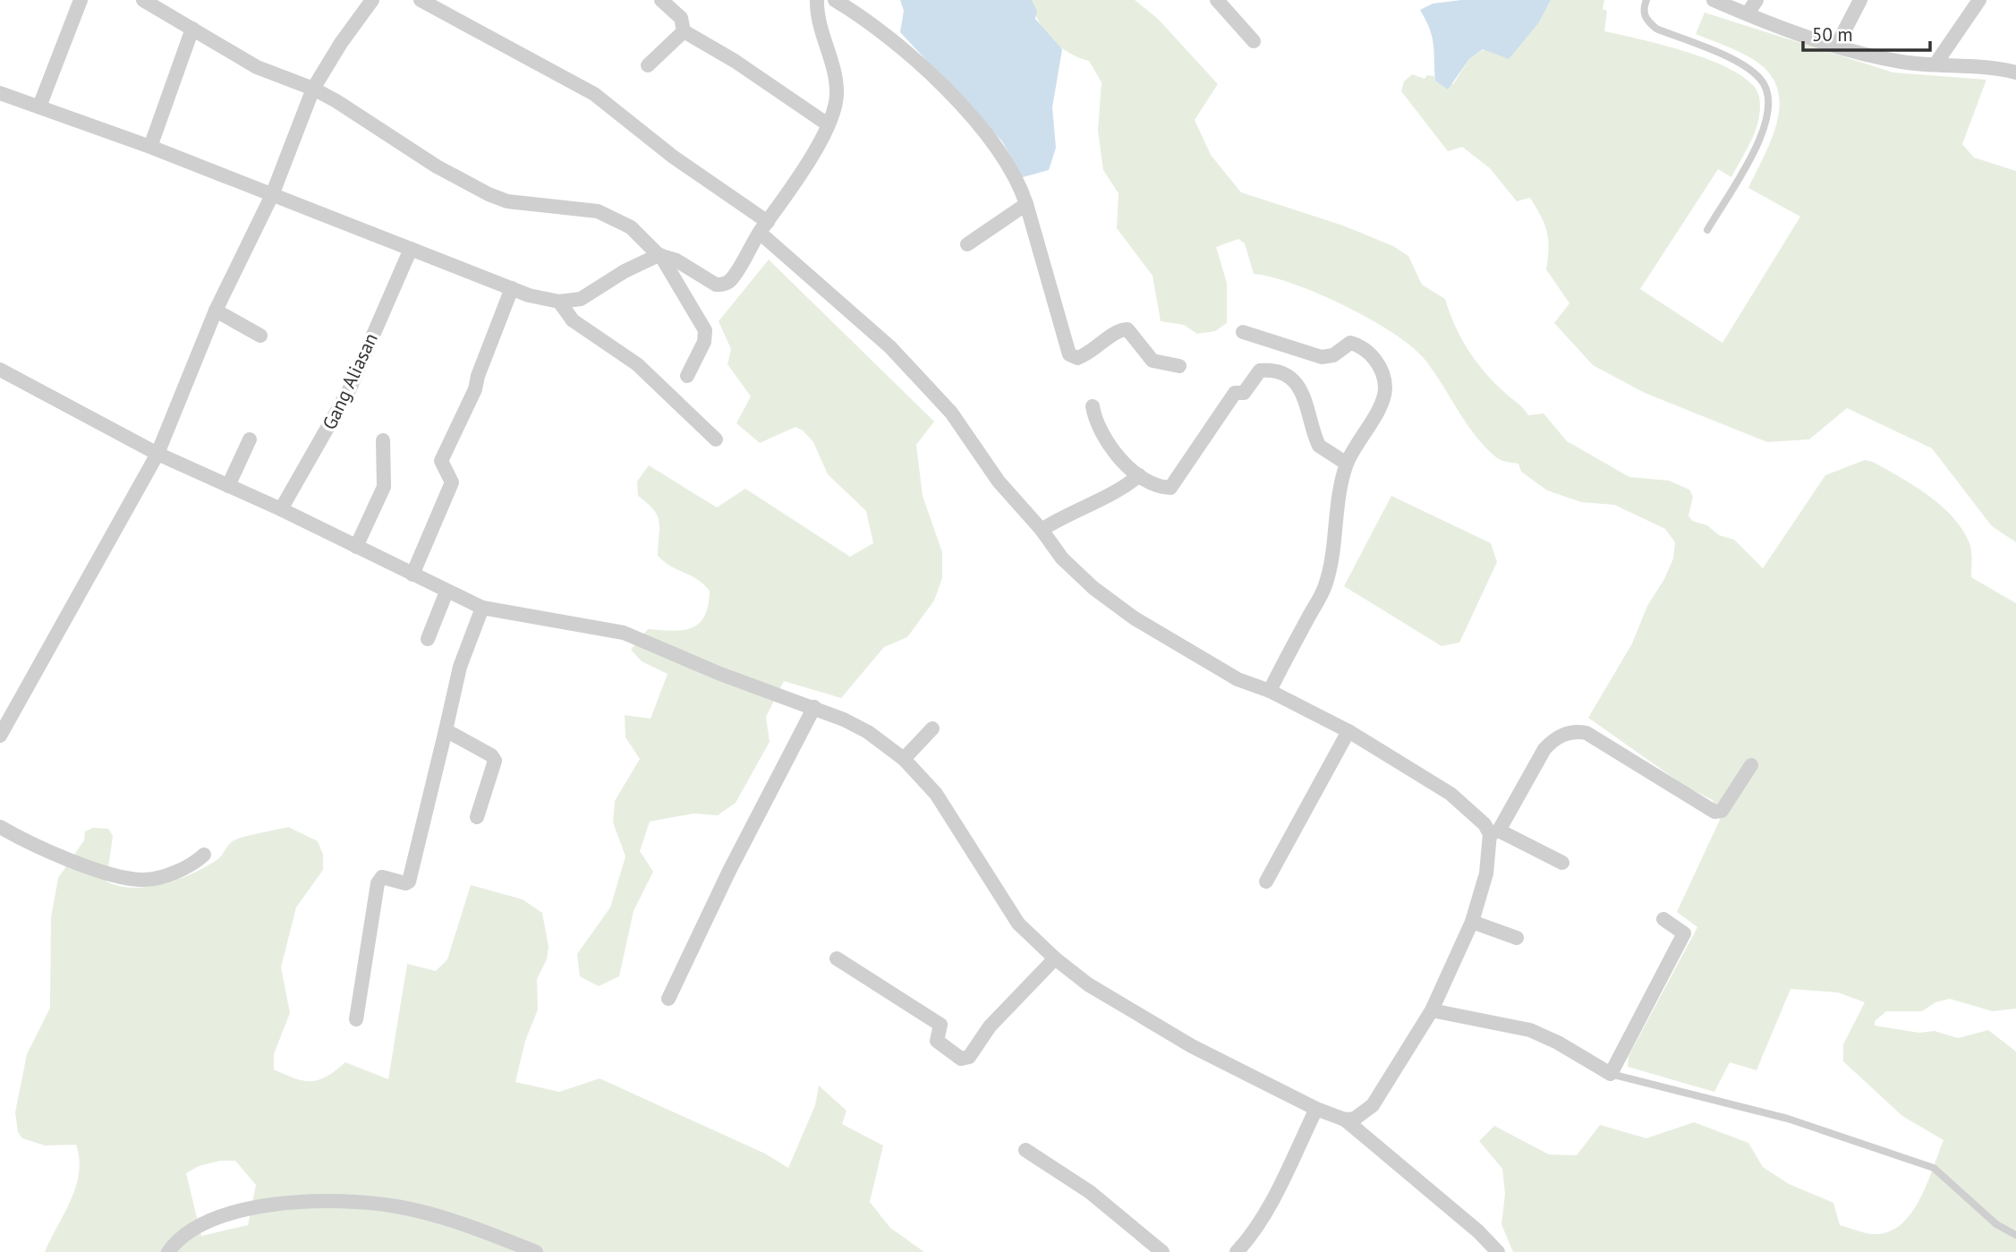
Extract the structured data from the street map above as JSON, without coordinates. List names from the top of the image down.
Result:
{
  "streets": {
    "street": ["Gang Aliasan"]
  },
  "scale_bar": "50 m"
}
